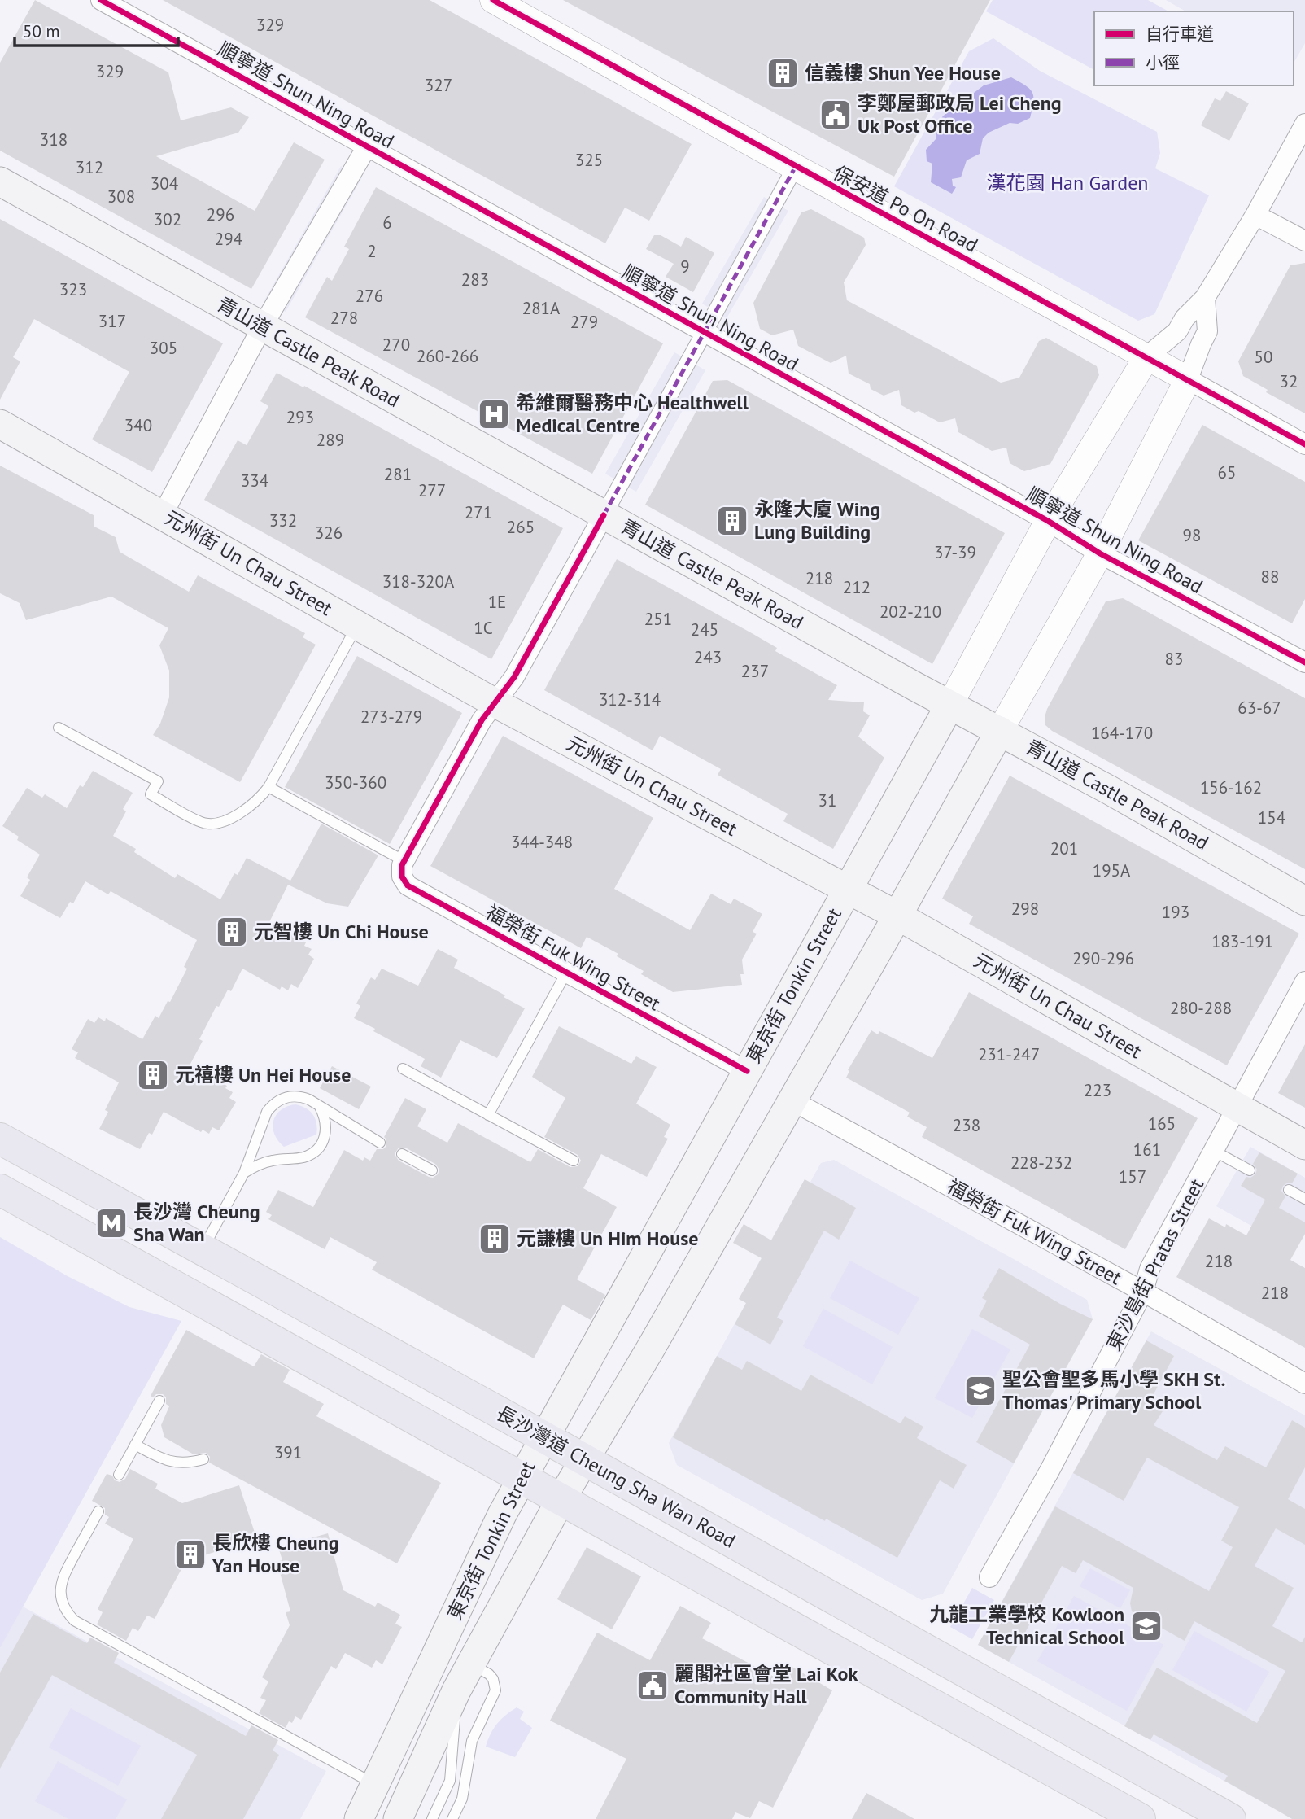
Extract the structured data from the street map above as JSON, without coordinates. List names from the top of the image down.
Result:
{
  "streets": {
    "main road": [
      "青山道 Castle Peak Road",
      "元州街 Un Chau Street",
      "東京街 Tonkin Street",
      "長沙灣道 Cheung Sha Wan Road"
    ],
    "street": [
      "順寧道 Shun Ning Road",
      "保安道 Po On Road",
      "福榮街 Fuk Wing Street",
      "東沙島街 Pratas Street"
    ]
  },
  "crossings": [
    ["順寧道 Shun Ning Road", "東京街 Tonkin Street"],
    ["保安道 Po On Road", "東京街 Tonkin Street"],
    ["青山道 Castle Peak Road", "東京街 Tonkin Street"],
    ["元州街 Un Chau Street", "東京街 Tonkin Street"],
    ["元州街 Un Chau Street", "東沙島街 Pratas Street"],
    ["福榮街 Fuk Wing Street", "東京街 Tonkin Street"],
    ["福榮街 Fuk Wing Street", "東沙島街 Pratas Street"],
    ["東京街 Tonkin Street", "長沙灣道 Cheung Sha Wan Road"]
  ],
  "parks": ["漢花園 Han Garden"],
  "places": {
    "building": [
      "信義樓 Shun Yee House",
      "永隆大廈 Wing Lung Building",
      "元智樓 Un Chi House",
      "元禧樓 Un Hei House",
      "元謙樓 Un Him House",
      "長欣樓 Cheung Yan House"
    ],
    "public building": ["李鄭屋郵政局 Lei Cheng Uk Post Office", "麗閣社區會堂 Lai Kok Community Hall"],
    "hospital": ["希維爾醫務中心 Healthwell Medical Centre"],
    "metro station": ["長沙灣 Cheung Sha Wan"],
    "school or university": ["聖公會聖多馬小學 SKH St. Thomas' Primary School", "九龍工業學校 Kowloon Technical School"]
  },
  "house_numbers": [
    "329",
    "329",
    "327",
    "318",
    "325",
    "312",
    "304",
    "308",
    "296",
    "302",
    "6",
    "294",
    "2",
    "9",
    "283",
    "323",
    "276",
    "281A",
    "278",
    "317",
    "279",
    "270",
    "305",
    "260-266",
    "50",
    "32",
    "293",
    "340",
    "289",
    "65",
    "281",
    "334",
    "277",
    "271",
    "332",
    "265",
    "326",
    "98",
    "37-39",
    "88",
    "218",
    "318-320A",
    "212",
    "1E",
    "202-210",
    "251",
    "1C",
    "245",
    "243",
    "83",
    "237",
    "312-314",
    "63-67",
    "273-279",
    "164-170",
    "350-360",
    "156-162",
    "31",
    "154",
    "344-348",
    "201",
    "195A",
    "298",
    "193",
    "183-191",
    "290-296",
    "280-288",
    "231-247",
    "223",
    "165",
    "238",
    "161",
    "228-232",
    "157",
    "218",
    "218",
    "391"
  ],
  "legend": ["自行車道", "小徑"],
  "scale_bar": "50 m"
}
